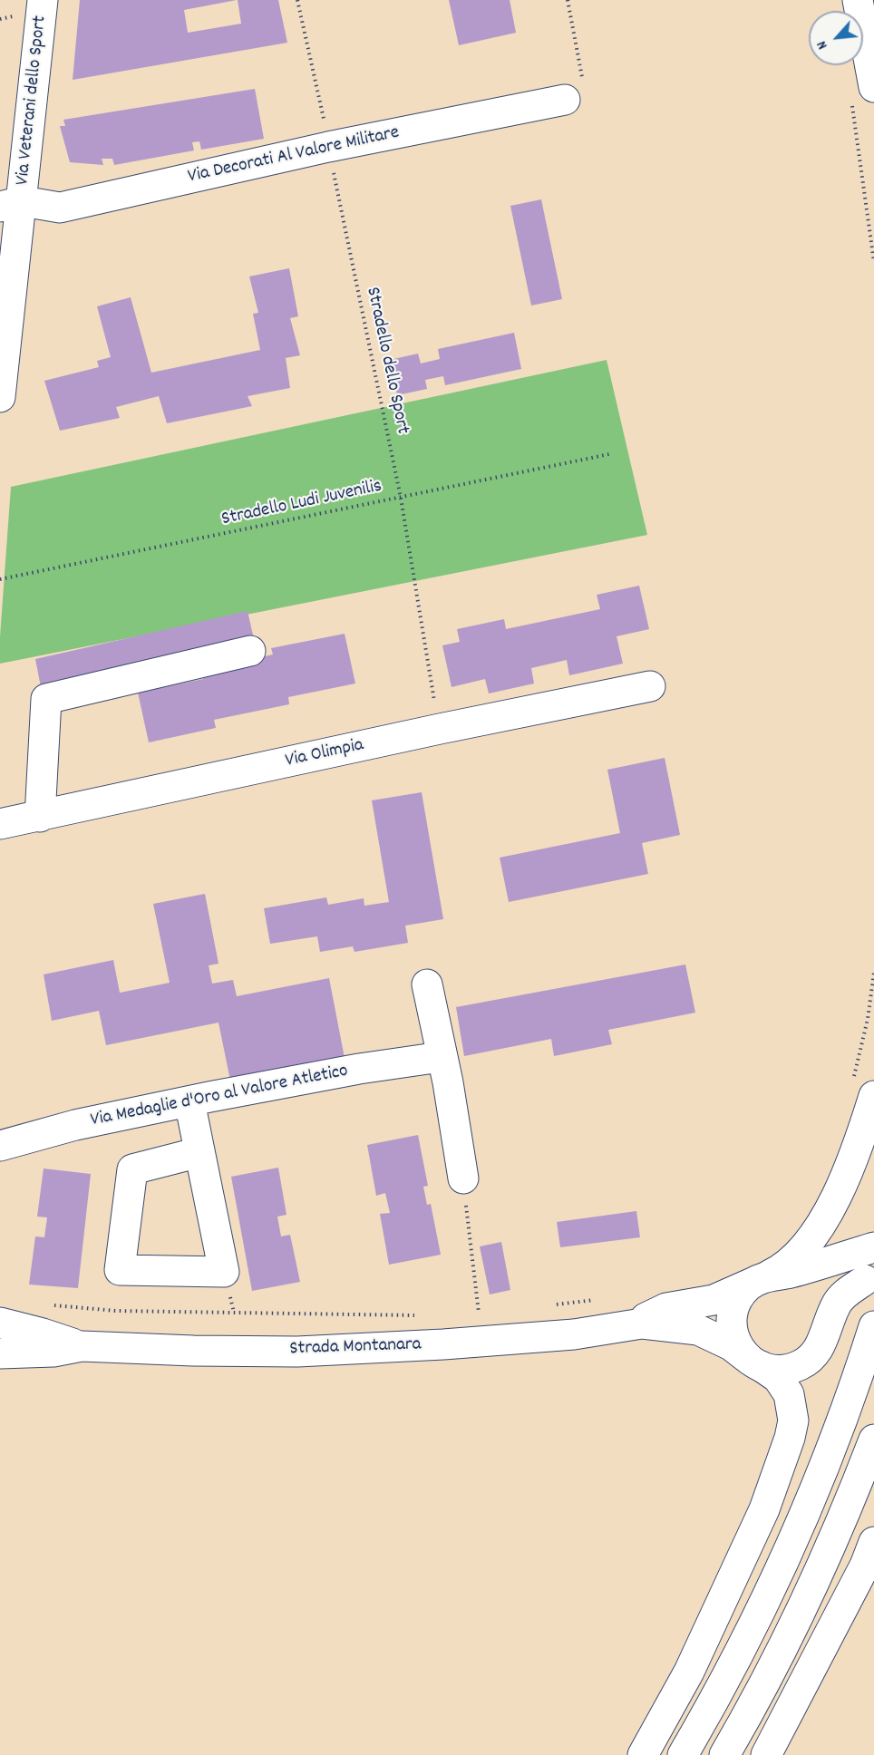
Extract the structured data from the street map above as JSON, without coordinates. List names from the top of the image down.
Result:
{
  "streets": {
    "main road": [
      "Via Veterani dello Sport",
      "Via Decorati Al Valore Militare",
      "Via Olimpia",
      "Via Medaglie d'Oro al Valore Atletico",
      "Strada Montanara"
    ],
    "path": ["Stradello dello Sport", "Stradello Ludi Juvenilis"]
  },
  "crossings": [
    ["Via Veterani dello Sport", "Via Decorati Al Valore Militare"],
    ["Via Decorati Al Valore Militare", "Stradello dello Sport"],
    ["Stradello dello Sport", "Stradello Ludi Juvenilis"],
    ["Stradello dello Sport", "Via Olimpia"]
  ],
  "north": "bottom left"
}
